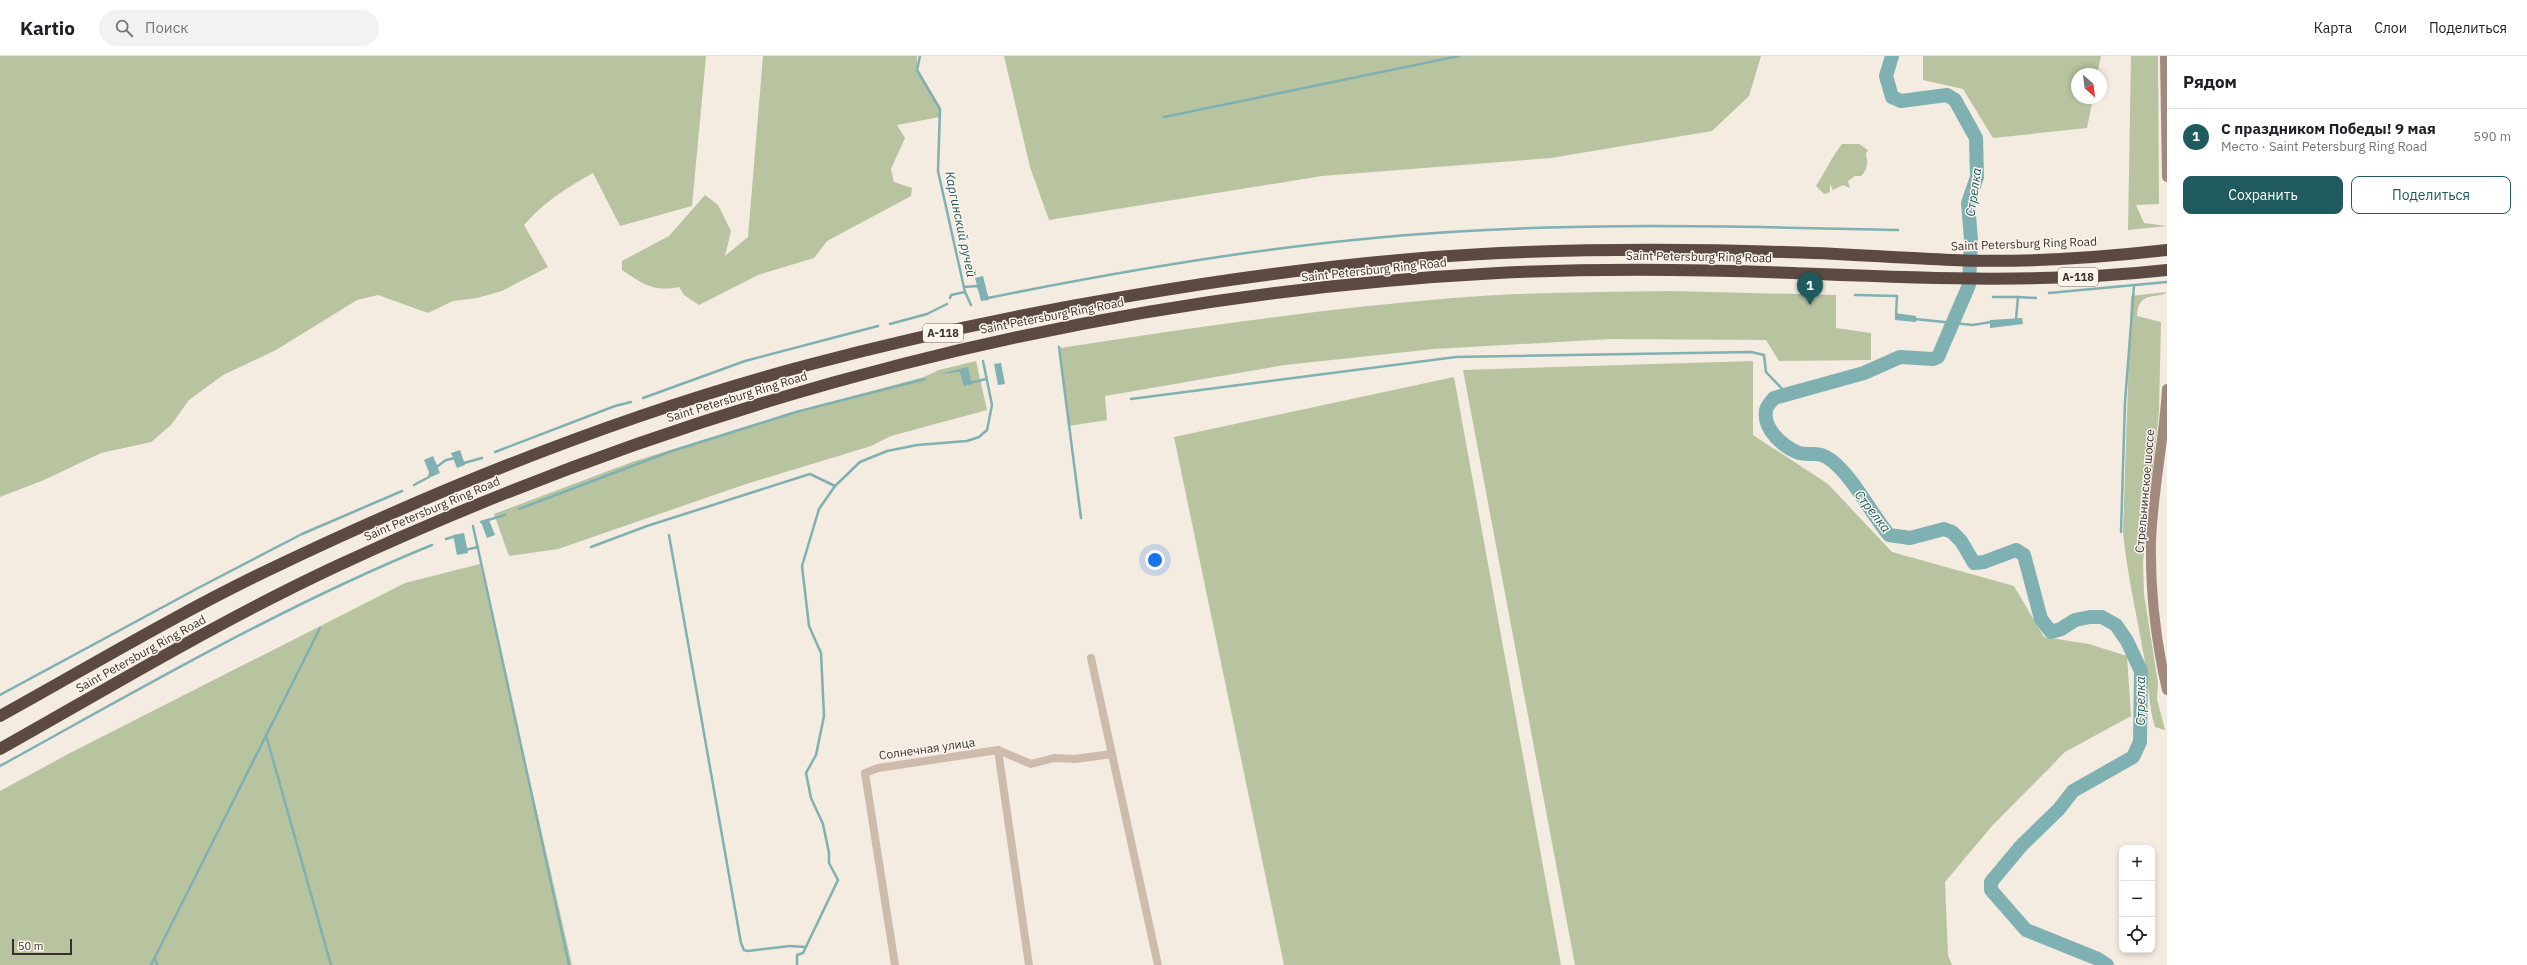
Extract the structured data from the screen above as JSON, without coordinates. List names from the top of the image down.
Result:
{
  "streets": {
    "highway": ["Saint Petersburg Ring Road", "А-118"],
    "main road": ["Стрельнинское шоссе"],
    "street": ["Солнечная улица"]
  },
  "water": ["Стрелка", "Каргинский ручей"],
  "scale_bar": "50 m",
  "north": "bottom right",
  "page": {
    "header": "Kartio",
    "search": "Поиск",
    "nav": ["Карта", "Слои", "Поделиться"],
    "heading": "Рядом",
    "list": [
      {
        "mark": "1",
        "name": "С праздником Победы! 9 мая",
        "note": "Место · Saint Petersburg Ring Road",
        "value": "590 m"
      }
    ],
    "buttons": ["Сохранить", "Поделиться"],
    "pins": "1",
    "map_buttons": ["+", "−"],
    "scale": "50 m"
  }
}
